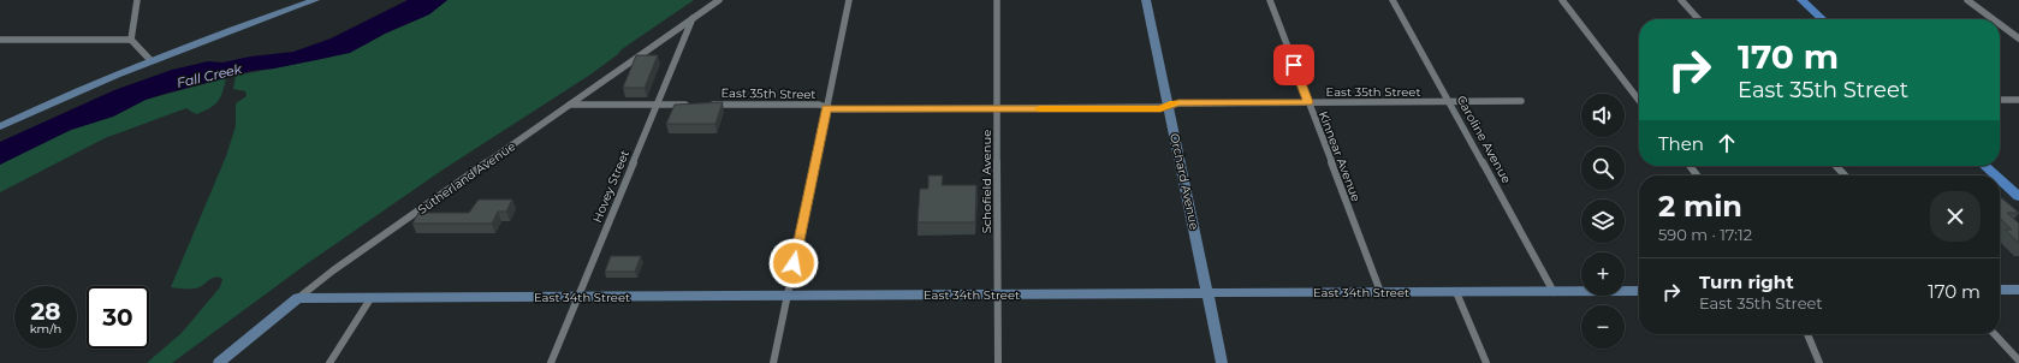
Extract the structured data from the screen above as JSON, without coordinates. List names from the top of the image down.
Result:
{
  "streets": {
    "main road": ["Sutherland Avenue", "Orchard Avenue", "East 34th Street"],
    "street": [
      "East 35th Street",
      "Caroline Avenue",
      "Kinnear Avenue",
      "Schofield Avenue",
      "Hovey Street"
    ]
  },
  "crossings": [
    ["East 35th Street", "Caroline Avenue"],
    ["East 35th Street", "Kinnear Avenue"],
    ["East 35th Street", "Schofield Avenue"],
    ["East 35th Street", "Orchard Avenue"],
    ["Caroline Avenue", "East 34th Street"],
    ["Kinnear Avenue", "East 34th Street"],
    ["Sutherland Avenue", "Hovey Street"],
    ["Sutherland Avenue", "East 34th Street"],
    ["Schofield Avenue", "East 34th Street"],
    ["Orchard Avenue", "East 34th Street"],
    ["Hovey Street", "East 34th Street"]
  ],
  "water": ["Fall Creek"],
  "page": {
    "turn": ["170 m", "East 35th Street"],
    "map_buttons": ["+", "−"],
    "then": "Then",
    "heading": ["2 min", "590 m · 17:12"],
    "list": [
      {
        "name": "Turn right",
        "note": "East 35th Street",
        "value": "170 m"
      }
    ],
    "speed": "28 km/h",
    "limit": "30"
  }
}
